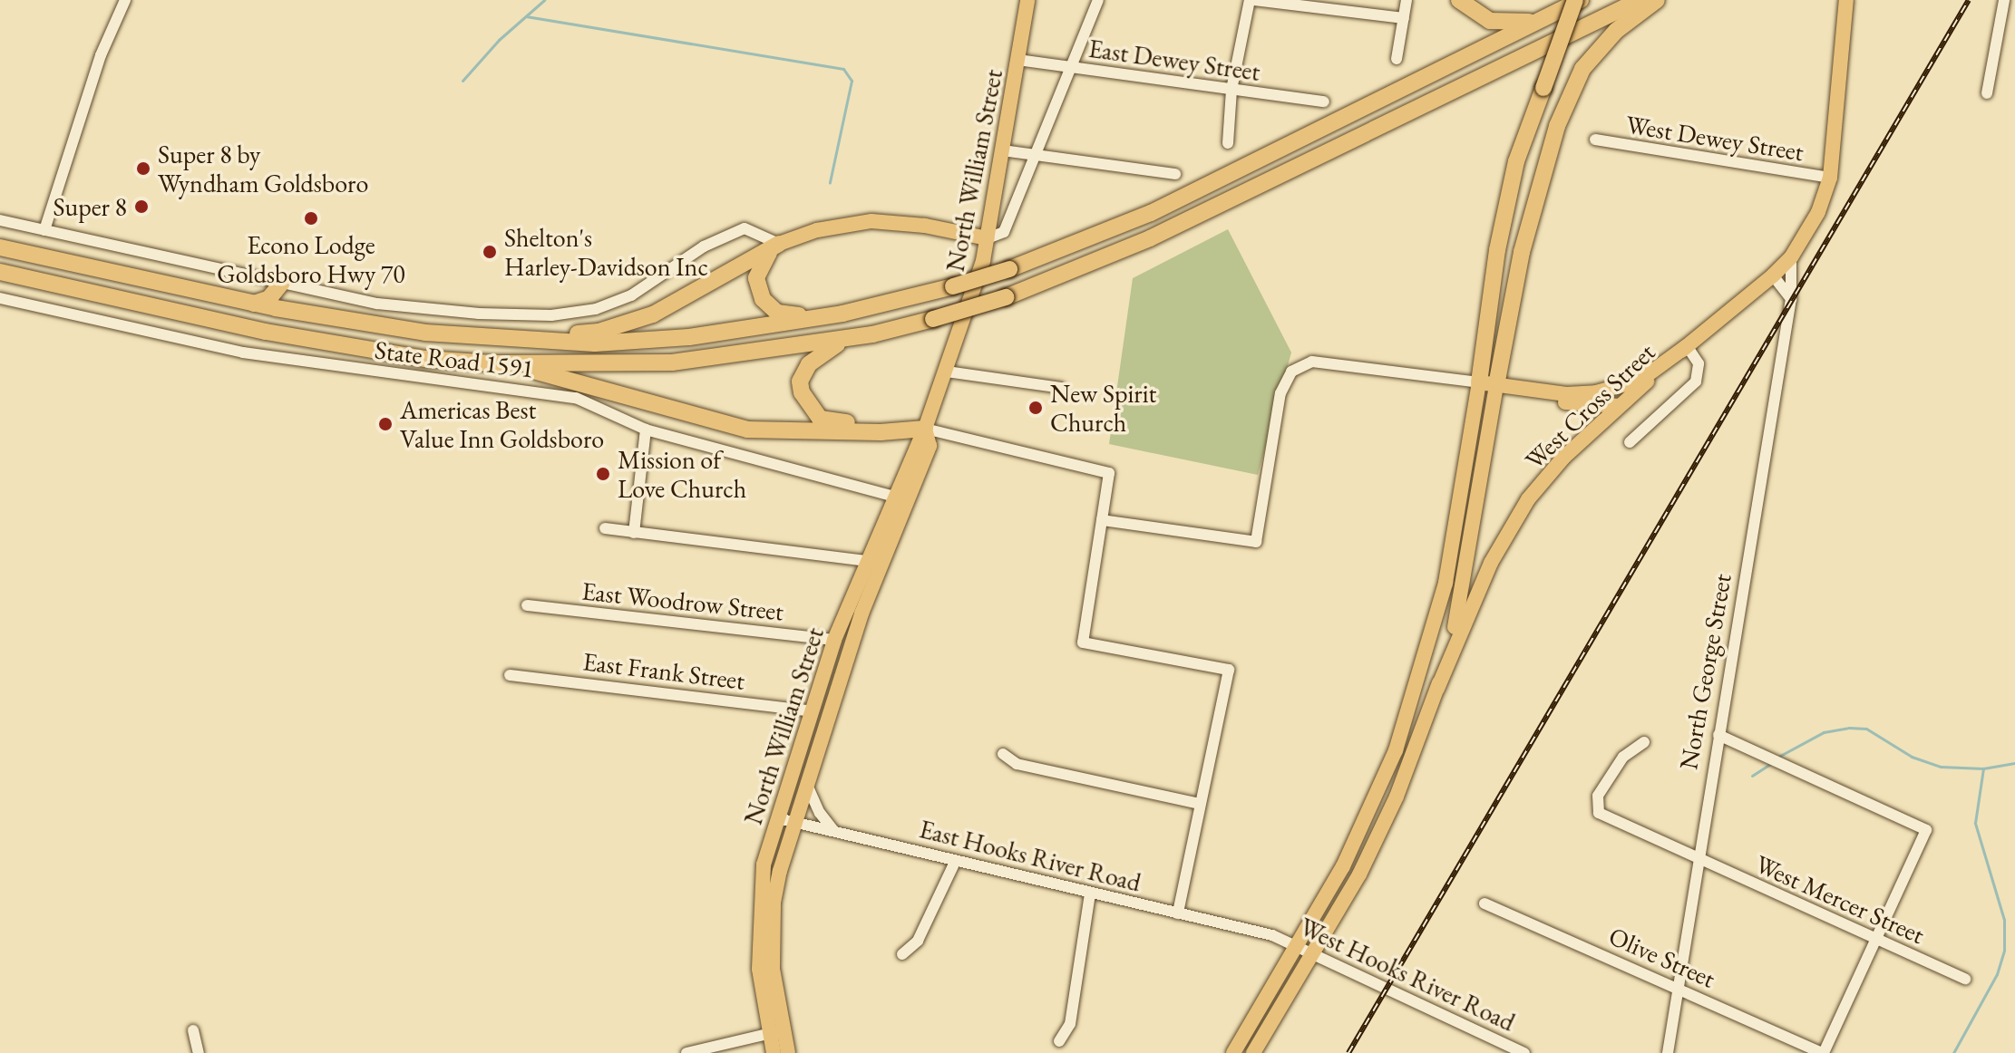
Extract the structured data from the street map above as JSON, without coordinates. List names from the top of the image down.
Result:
{
  "streets": {
    "main road": ["North William Street", "West Cross Street"],
    "street": [
      "East Dewey Street",
      "West Dewey Street",
      "State Road 1591",
      "East Woodrow Street",
      "East Frank Street",
      "North George Street",
      "East Hooks River Road",
      "West Mercer Street",
      "Olive Street",
      "West Hooks River Road"
    ]
  },
  "crossings": [
    ["East Dewey Street", "North William Street"],
    ["North William Street", "State Road 1591"],
    ["North William Street", "East Woodrow Street"],
    ["North William Street", "East Frank Street"],
    ["North William Street", "East Hooks River Road"],
    ["North George Street", "West Mercer Street"],
    ["North George Street", "Olive Street"],
    ["East Hooks River Road", "West Hooks River Road"]
  ],
  "places": [
    "Super 8 by Wyndham Goldsboro",
    "Super 8",
    "Econo Lodge Goldsboro Hwy 70",
    "Shelton's Harley-Davidson Inc",
    "New Spirit Church",
    "Americas Best Value Inn Goldsboro",
    "Mission of Love Church"
  ]
}
